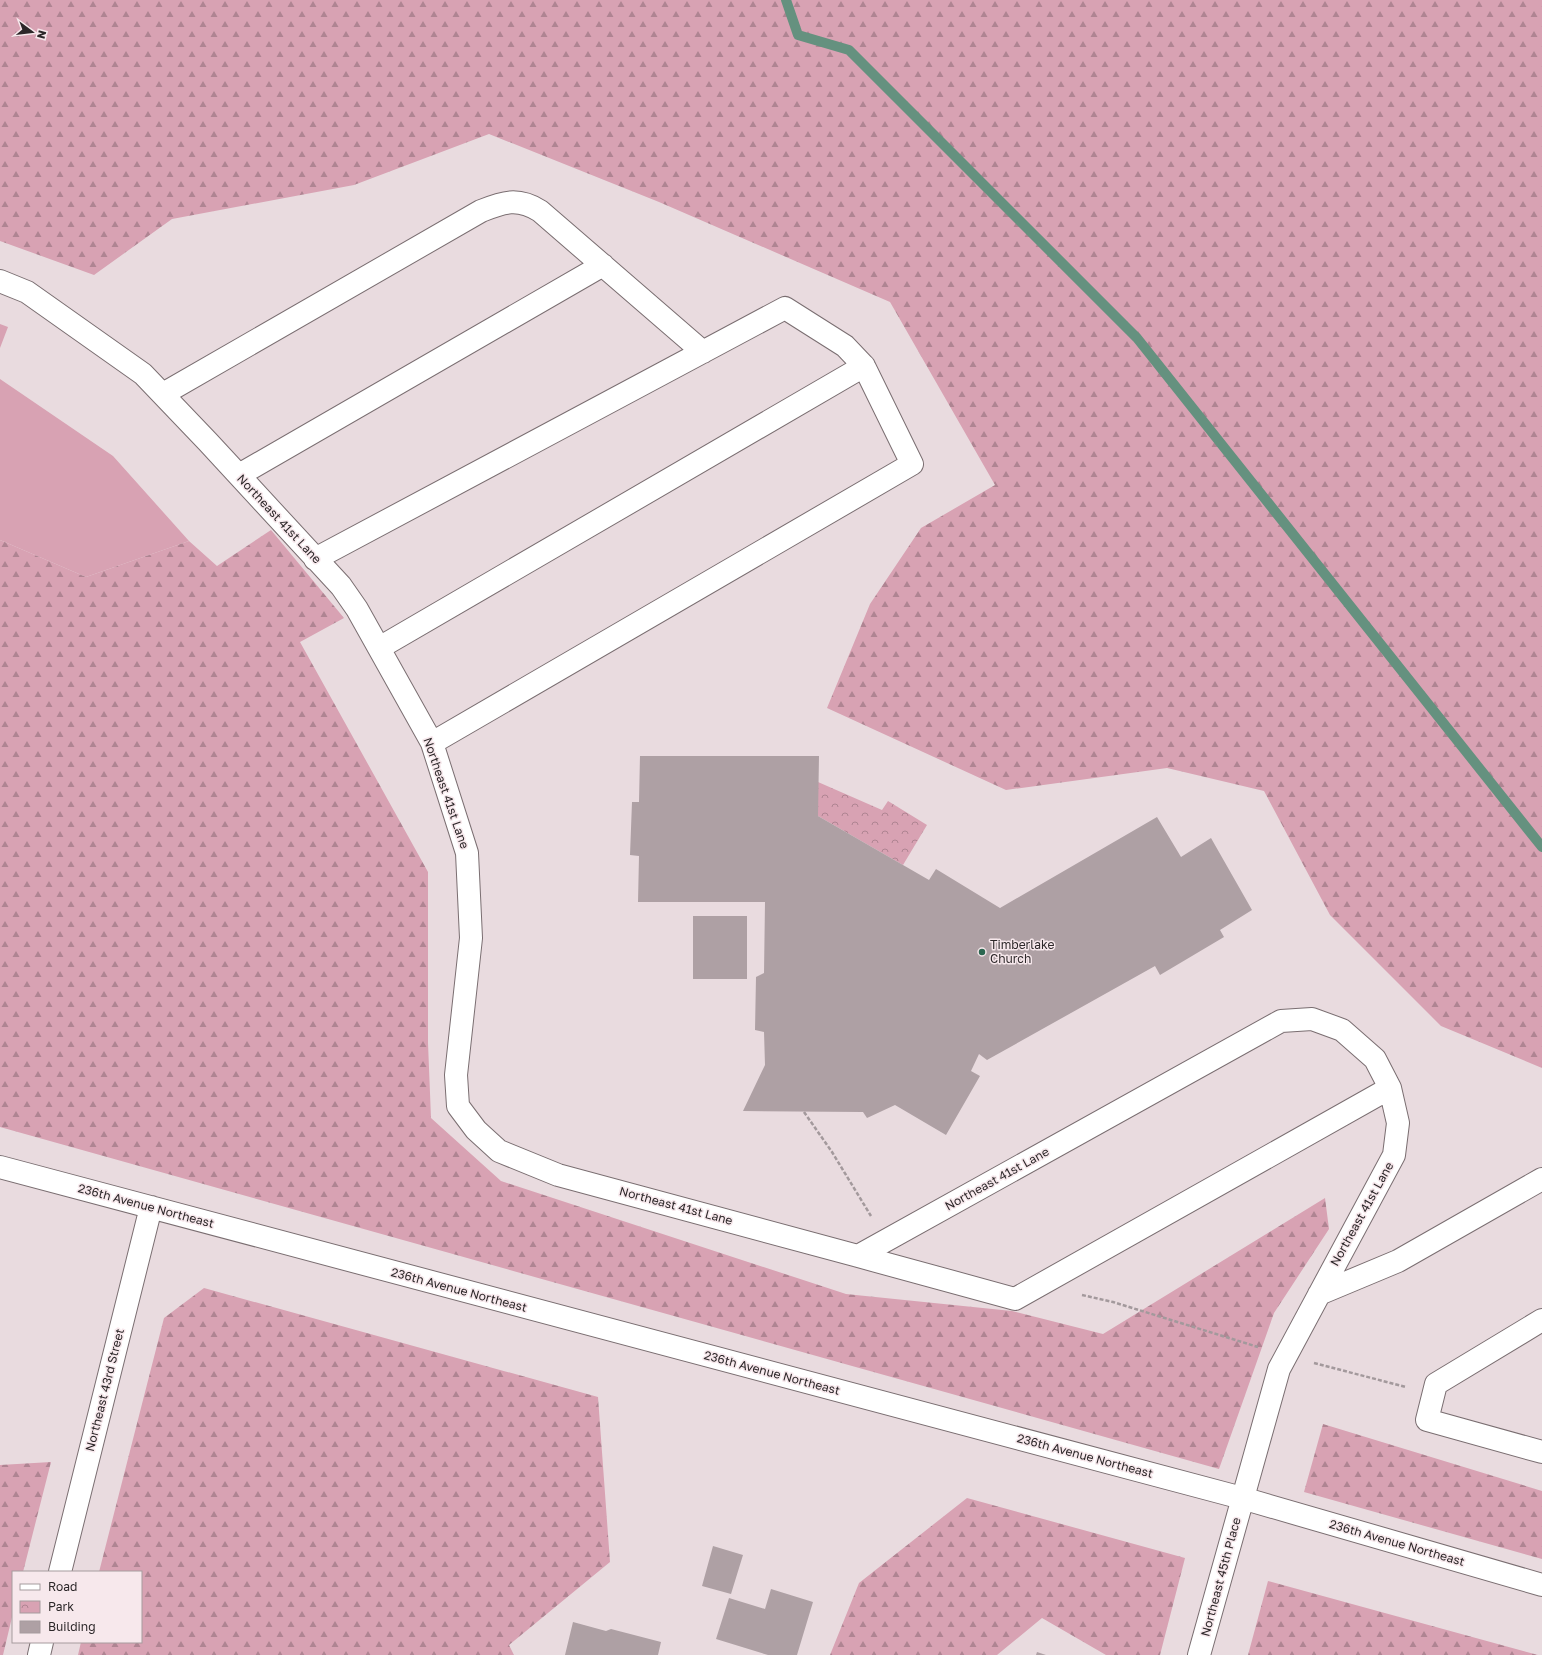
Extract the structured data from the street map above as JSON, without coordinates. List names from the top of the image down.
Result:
{
  "streets": {
    "street": [
      "Northeast 41st Lane",
      "236th Avenue Northeast",
      "Northeast 43rd Street",
      "Northeast 45th Place"
    ]
  },
  "crossings": [
    ["Northeast 41st Lane", "236th Avenue Northeast"],
    ["Northeast 41st Lane", "Northeast 45th Place"],
    ["236th Avenue Northeast", "Northeast 43rd Street"],
    ["236th Avenue Northeast", "Northeast 45th Place"]
  ],
  "places": ["Timberlake Church"],
  "legend": ["Road", "Park", "Building"],
  "north": "right"
}
